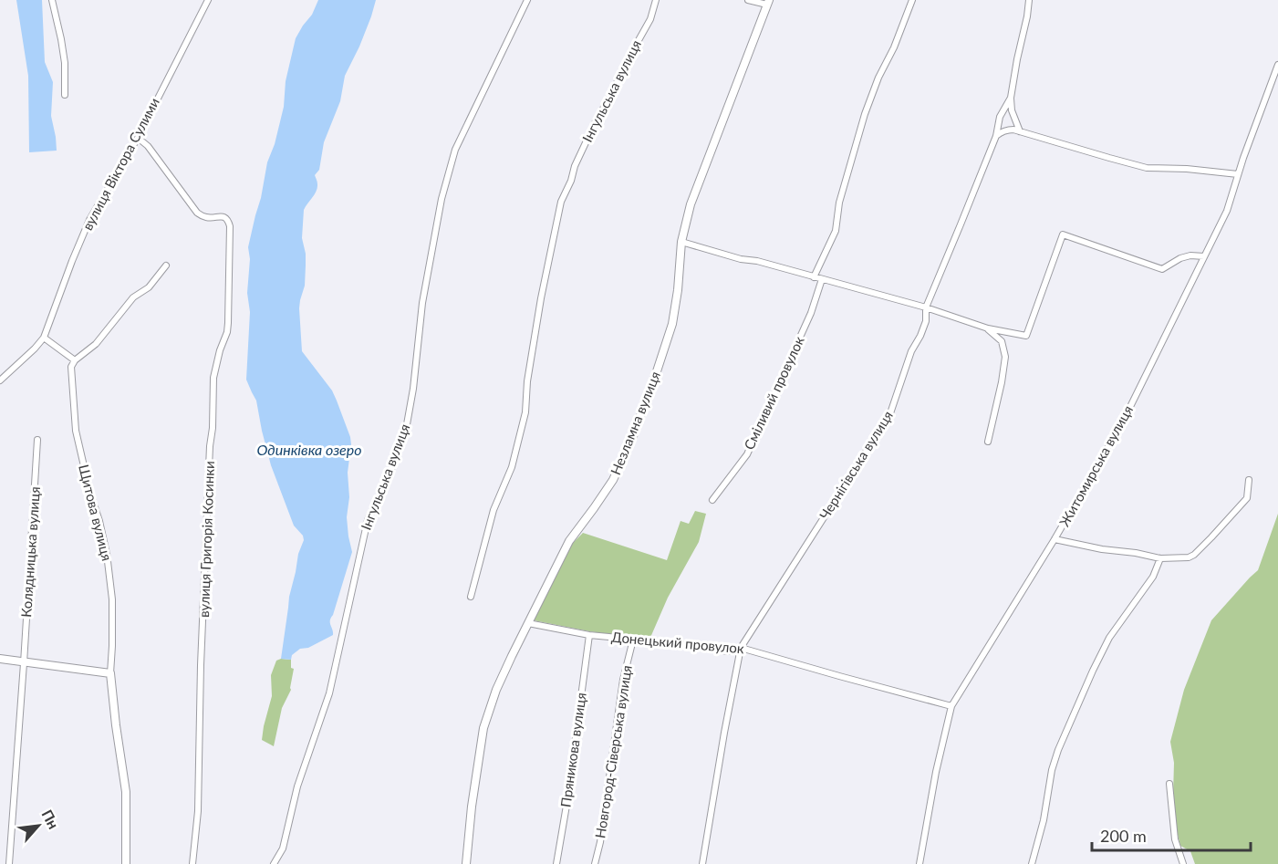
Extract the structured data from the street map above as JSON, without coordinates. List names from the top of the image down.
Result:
{
  "streets": {
    "street": [
      "Інгульська вулиця",
      "вулиця Віктора Сулими",
      "Сміливий провулок",
      "Незламна вулиця",
      "Чернігівська вулиця",
      "Житомирська вулиця",
      "Щитова вулиця",
      "вулиця Григорія Косинки",
      "Колядницька вулиця",
      "Донецький провулок",
      "Пряникова вулиця",
      "Новгород-Сіверська вулиця"
    ]
  },
  "crossings": [
    ["вулиця Віктора Сулими", "вулиця Григорія Косинки"],
    ["Незламна вулиця", "Донецький провулок"],
    ["Чернігівська вулиця", "Донецький провулок"],
    ["Житомирська вулиця", "Донецький провулок"],
    ["Донецький провулок", "Пряникова вулиця"],
    ["Донецький провулок", "Новгород-Сіверська вулиця"]
  ],
  "water": ["Одинківка озеро"],
  "scale_bar": "200 m",
  "north": "top right"
}
